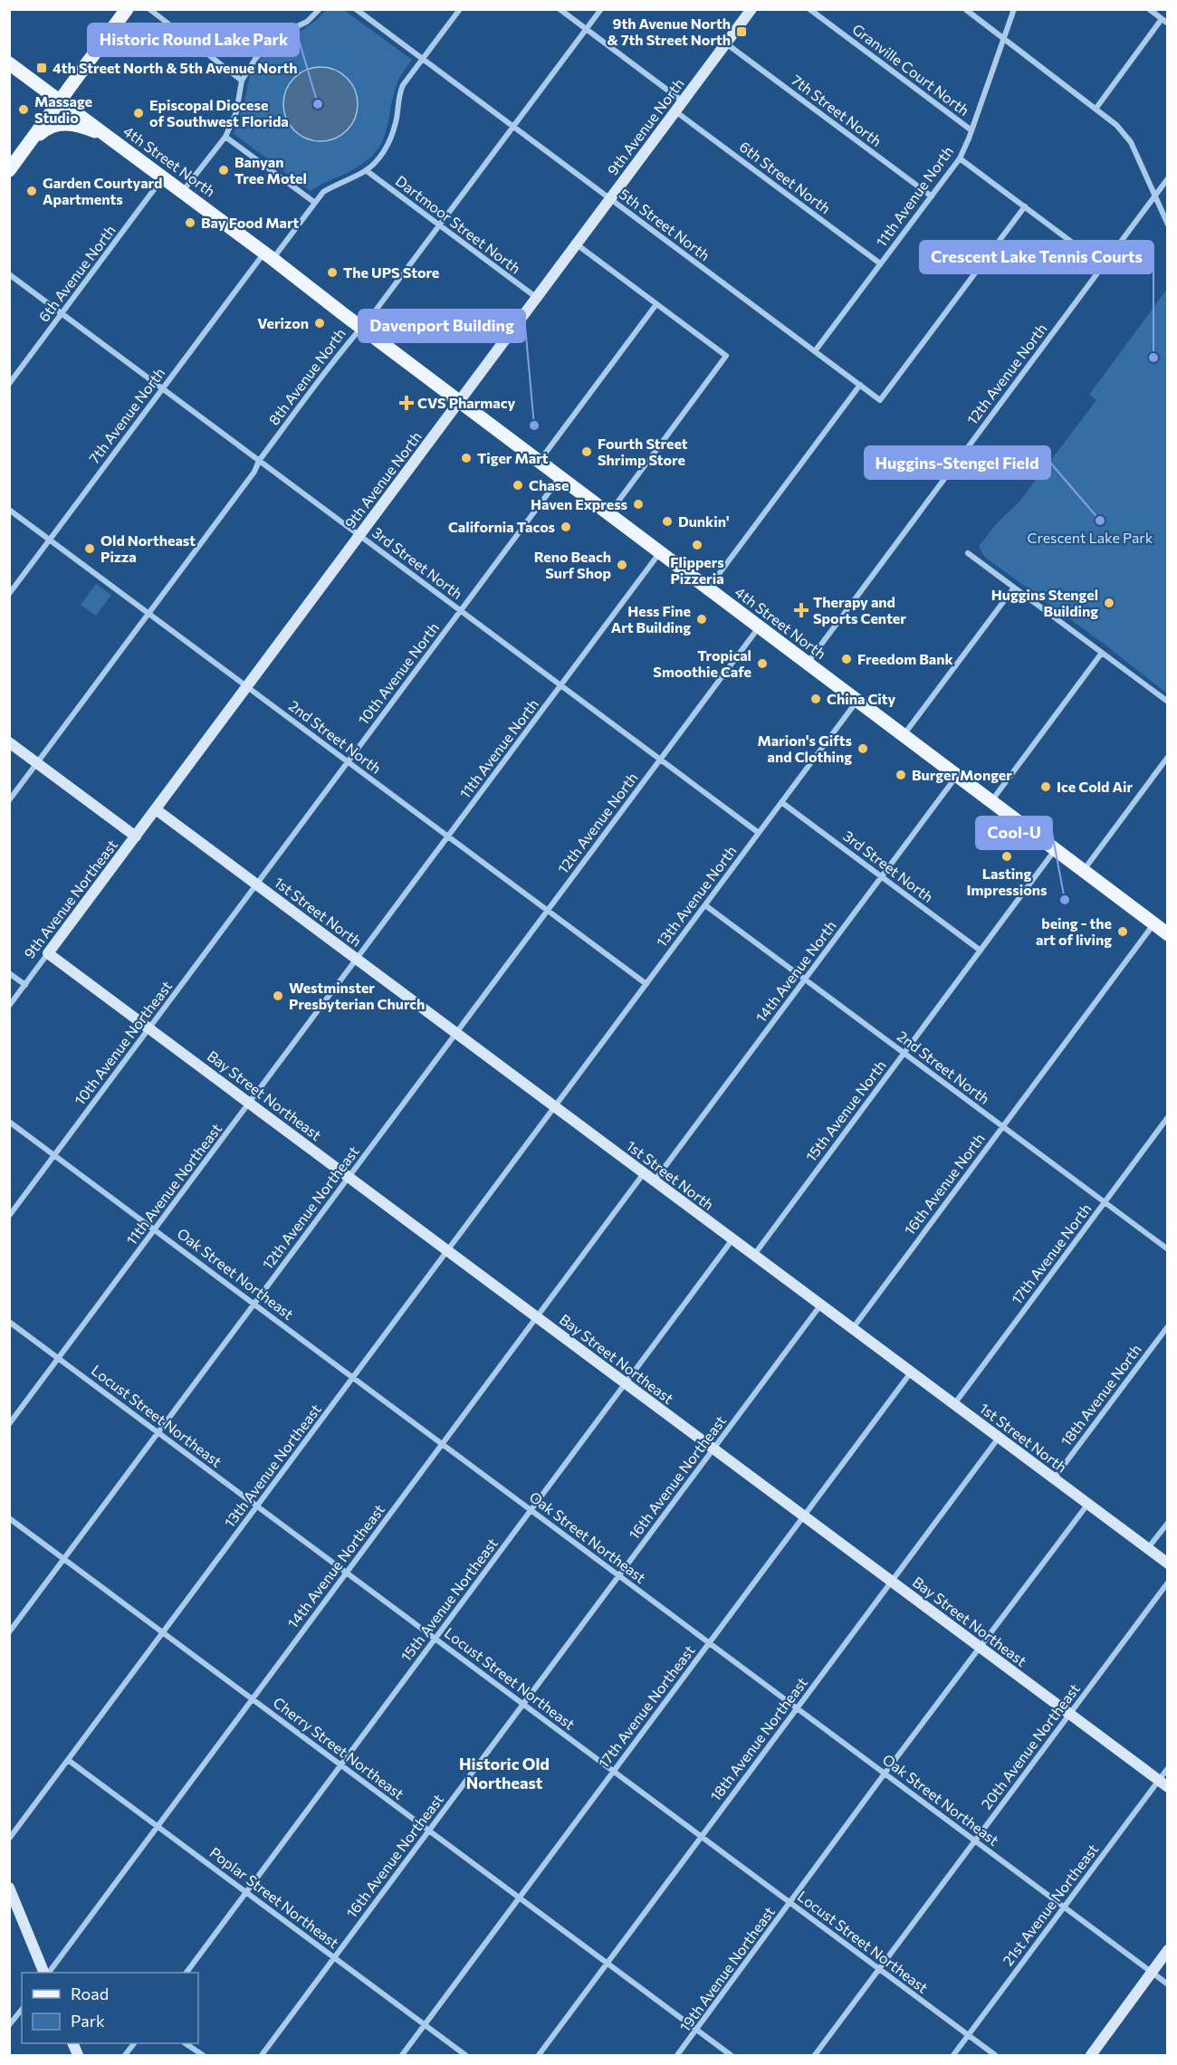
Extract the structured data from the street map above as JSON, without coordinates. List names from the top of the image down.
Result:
{
  "streets": {
    "main road": ["4th Street North"],
    "street": [
      "Granville Court North",
      "7th Street North",
      "9th Avenue North",
      "6th Street North",
      "11th Avenue North",
      "Dartmoor Street North",
      "5th Street North",
      "6th Avenue North",
      "12th Avenue North",
      "8th Avenue North",
      "7th Avenue North",
      "3rd Street North",
      "10th Avenue North",
      "2nd Street North",
      "13th Avenue North",
      "9th Avenue Northeast",
      "1st Street North",
      "14th Avenue North",
      "10th Avenue Northeast",
      "Bay Street Northeast",
      "15th Avenue North",
      "11th Avenue Northeast",
      "16th Avenue North",
      "12th Avenue Northeast",
      "17th Avenue North",
      "Oak Street Northeast",
      "18th Avenue North",
      "Locust Street Northeast",
      "13th Avenue Northeast",
      "16th Avenue Northeast",
      "14th Avenue Northeast",
      "15th Avenue Northeast",
      "17th Avenue Northeast",
      "18th Avenue Northeast",
      "20th Avenue Northeast",
      "Cherry Street Northeast",
      "Poplar Street Northeast",
      "21st Avenue Northeast",
      "19th Avenue Northeast"
    ]
  },
  "crossings": [
    ["Granville Court North", "11th Avenue North"],
    ["7th Street North", "9th Avenue North"],
    ["7th Street North", "11th Avenue North"],
    ["9th Avenue North", "4th Street North"],
    ["9th Avenue North", "6th Street North"],
    ["9th Avenue North", "Dartmoor Street North"],
    ["9th Avenue North", "5th Street North"],
    ["9th Avenue North", "3rd Street North"],
    ["9th Avenue North", "2nd Street North"],
    ["9th Avenue North", "9th Avenue Northeast"],
    ["9th Avenue North", "1st Street North"],
    ["4th Street North", "11th Avenue North"],
    ["4th Street North", "6th Avenue North"],
    ["4th Street North", "12th Avenue North"],
    ["4th Street North", "8th Avenue North"],
    ["4th Street North", "7th Avenue North"],
    ["4th Street North", "10th Avenue North"],
    ["4th Street North", "13th Avenue North"],
    ["4th Street North", "14th Avenue North"],
    ["4th Street North", "15th Avenue North"],
    ["4th Street North", "16th Avenue North"],
    ["6th Street North", "11th Avenue North"],
    ["11th Avenue North", "5th Street North"],
    ["11th Avenue North", "3rd Street North"],
    ["11th Avenue North", "2nd Street North"],
    ["11th Avenue North", "1st Street North"],
    ["11th Avenue North", "11th Avenue Northeast"],
    ["Dartmoor Street North", "8th Avenue North"],
    ["Dartmoor Street North", "7th Avenue North"],
    ["5th Street North", "8th Avenue North"],
    ["5th Street North", "7th Avenue North"],
    ["6th Avenue North", "3rd Street North"],
    ["12th Avenue North", "3rd Street North"],
    ["12th Avenue North", "2nd Street North"],
    ["12th Avenue North", "1st Street North"],
    ["12th Avenue North", "12th Avenue Northeast"],
    ["8th Avenue North", "3rd Street North"],
    ["8th Avenue North", "2nd Street North"],
    ["7th Avenue North", "3rd Street North"],
    ["7th Avenue North", "2nd Street North"],
    ["3rd Street North", "10th Avenue North"],
    ["3rd Street North", "13th Avenue North"],
    ["3rd Street North", "14th Avenue North"],
    ["3rd Street North", "15th Avenue North"],
    ["10th Avenue North", "2nd Street North"],
    ["10th Avenue North", "1st Street North"],
    ["10th Avenue North", "10th Avenue Northeast"],
    ["2nd Street North", "13th Avenue North"],
    ["2nd Street North", "14th Avenue North"],
    ["2nd Street North", "15th Avenue North"],
    ["2nd Street North", "16th Avenue North"],
    ["2nd Street North", "17th Avenue North"],
    ["13th Avenue North", "1st Street North"],
    ["13th Avenue North", "13th Avenue Northeast"],
    ["9th Avenue Northeast", "Bay Street Northeast"],
    ["1st Street North", "14th Avenue North"],
    ["1st Street North", "10th Avenue Northeast"],
    ["1st Street North", "15th Avenue North"],
    ["1st Street North", "11th Avenue Northeast"],
    ["1st Street North", "16th Avenue North"],
    ["1st Street North", "12th Avenue Northeast"],
    ["1st Street North", "17th Avenue North"],
    ["1st Street North", "18th Avenue North"],
    ["1st Street North", "13th Avenue Northeast"],
    ["1st Street North", "16th Avenue Northeast"],
    ["1st Street North", "14th Avenue Northeast"],
    ["1st Street North", "15th Avenue Northeast"],
    ["1st Street North", "17th Avenue Northeast"],
    ["1st Street North", "18th Avenue Northeast"],
    ["1st Street North", "19th Avenue Northeast"],
    ["10th Avenue Northeast", "Bay Street Northeast"],
    ["10th Avenue Northeast", "Oak Street Northeast"],
    ["Bay Street Northeast", "11th Avenue Northeast"],
    ["Bay Street Northeast", "12th Avenue Northeast"],
    ["Bay Street Northeast", "13th Avenue Northeast"],
    ["Bay Street Northeast", "16th Avenue Northeast"],
    ["Bay Street Northeast", "14th Avenue Northeast"],
    ["Bay Street Northeast", "15th Avenue Northeast"],
    ["Bay Street Northeast", "17th Avenue Northeast"],
    ["Bay Street Northeast", "18th Avenue Northeast"],
    ["Bay Street Northeast", "20th Avenue Northeast"],
    ["Bay Street Northeast", "21st Avenue Northeast"],
    ["Bay Street Northeast", "19th Avenue Northeast"],
    ["11th Avenue Northeast", "Oak Street Northeast"],
    ["11th Avenue Northeast", "Locust Street Northeast"],
    ["12th Avenue Northeast", "Oak Street Northeast"],
    ["12th Avenue Northeast", "Locust Street Northeast"],
    ["12th Avenue Northeast", "Cherry Street Northeast"],
    ["Oak Street Northeast", "13th Avenue Northeast"],
    ["Oak Street Northeast", "16th Avenue Northeast"],
    ["Oak Street Northeast", "14th Avenue Northeast"],
    ["Oak Street Northeast", "15th Avenue Northeast"],
    ["Oak Street Northeast", "17th Avenue Northeast"],
    ["Oak Street Northeast", "18th Avenue Northeast"],
    ["Oak Street Northeast", "20th Avenue Northeast"],
    ["Oak Street Northeast", "21st Avenue Northeast"],
    ["Oak Street Northeast", "19th Avenue Northeast"],
    ["Locust Street Northeast", "13th Avenue Northeast"],
    ["Locust Street Northeast", "16th Avenue Northeast"],
    ["Locust Street Northeast", "14th Avenue Northeast"],
    ["Locust Street Northeast", "15th Avenue Northeast"],
    ["Locust Street Northeast", "17th Avenue Northeast"],
    ["Locust Street Northeast", "18th Avenue Northeast"],
    ["Locust Street Northeast", "20th Avenue Northeast"],
    ["Locust Street Northeast", "21st Avenue Northeast"],
    ["Locust Street Northeast", "19th Avenue Northeast"],
    ["13th Avenue Northeast", "Cherry Street Northeast"],
    ["13th Avenue Northeast", "Poplar Street Northeast"],
    ["16th Avenue Northeast", "Cherry Street Northeast"],
    ["16th Avenue Northeast", "Poplar Street Northeast"],
    ["14th Avenue Northeast", "Cherry Street Northeast"],
    ["14th Avenue Northeast", "Poplar Street Northeast"],
    ["15th Avenue Northeast", "Cherry Street Northeast"],
    ["15th Avenue Northeast", "Poplar Street Northeast"],
    ["17th Avenue Northeast", "Cherry Street Northeast"],
    ["17th Avenue Northeast", "Poplar Street Northeast"],
    ["18th Avenue Northeast", "Cherry Street Northeast"],
    ["Cherry Street Northeast", "19th Avenue Northeast"]
  ],
  "districts": ["Historic Old Northeast"],
  "parks": ["Crescent Lake Park"],
  "places": {
    "transit": ["9th Avenue North & 7th Street North", "4th Street North & 5th Avenue North"],
    "other": [
      "Historic Round Lake Park",
      "Massage Studio",
      "Episcopal Diocese of Southwest Florida",
      "Banyan Tree Motel",
      "Garden Courtyard Apartments",
      "Bay Food Mart",
      "The UPS Store",
      "Verizon",
      "Crescent Lake Tennis Courts",
      "Davenport Building",
      "Fourth Street Shrimp Store",
      "Tiger Mart",
      "Chase",
      "Haven Express",
      "Huggins-Stengel Field",
      "Dunkin'",
      "California Tacos",
      "Flippers Pizzeria",
      "Old Northeast Pizza",
      "Reno Beach Surf Shop",
      "Huggins Stengel Building",
      "Hess Fine Art Building",
      "Freedom Bank",
      "Tropical Smoothie Cafe",
      "China City",
      "Marion's Gifts and Clothing",
      "Burger Monger",
      "Ice Cold Air",
      "Lasting Impressions",
      "Cool-U",
      "being - the art of living",
      "Westminster Presbyterian Church"
    ],
    "health": ["CVS Pharmacy", "Therapy and Sports Center"]
  },
  "legend": ["Road", "Park"]
}
